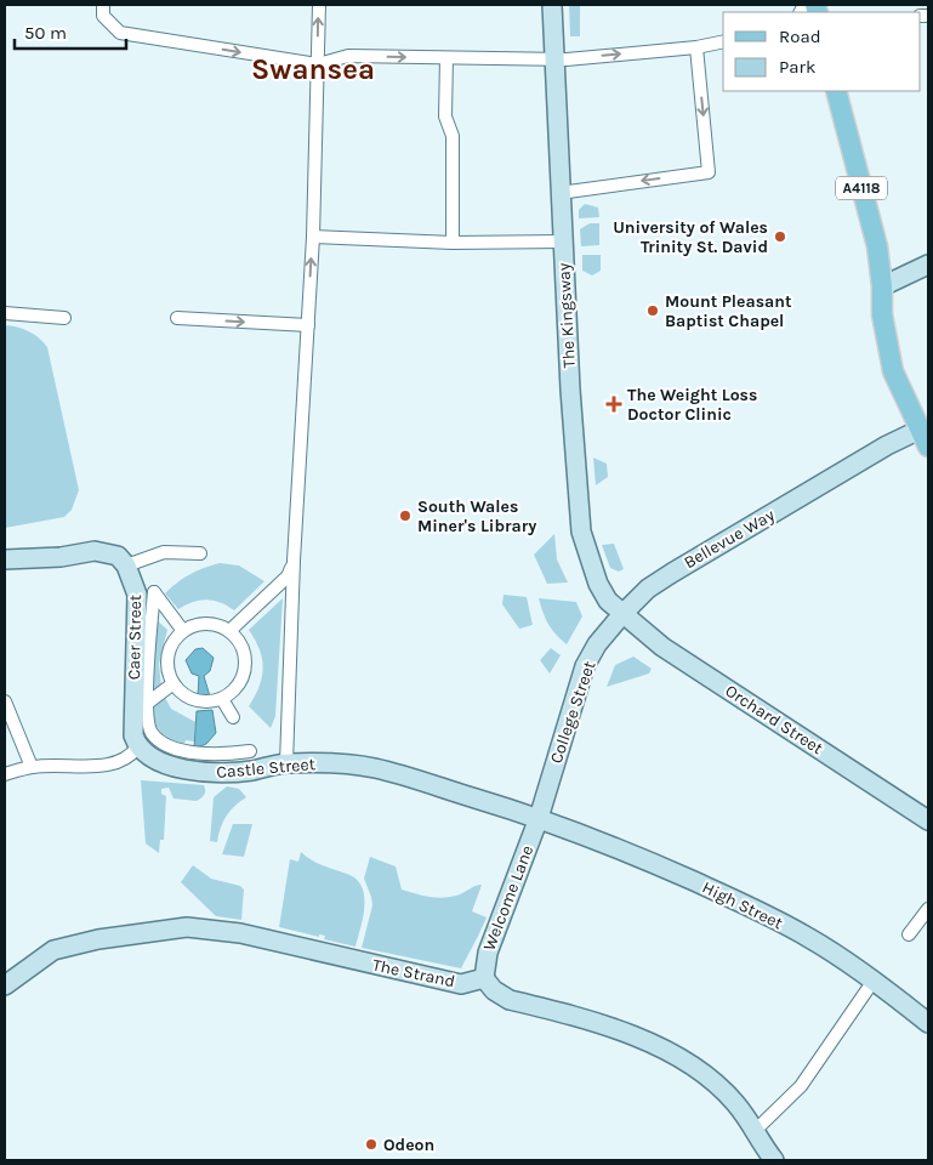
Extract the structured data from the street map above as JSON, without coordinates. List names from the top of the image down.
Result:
{
  "streets": {
    "main road": ["A4118"],
    "street": [
      "The Kingsway",
      "Bellevue Way",
      "Caer Street",
      "College Street",
      "Orchard Street",
      "Castle Street",
      "Welcome Lane",
      "High Street",
      "The Strand"
    ]
  },
  "crossings": [
    ["A4118", "Bellevue Way"],
    ["The Kingsway", "Bellevue Way"],
    ["The Kingsway", "College Street"],
    ["The Kingsway", "Orchard Street"],
    ["Bellevue Way", "College Street"],
    ["Bellevue Way", "Orchard Street"],
    ["Caer Street", "Castle Street"],
    ["College Street", "Orchard Street"],
    ["College Street", "Castle Street"],
    ["College Street", "Welcome Lane"],
    ["College Street", "High Street"],
    ["Castle Street", "Welcome Lane"],
    ["Castle Street", "High Street"],
    ["Welcome Lane", "High Street"],
    ["Welcome Lane", "The Strand"]
  ],
  "districts": ["Swansea"],
  "places": {
    "other": [
      "University of Wales Trinity St. David",
      "Mount Pleasant Baptist Chapel",
      "South Wales Miner's Library",
      "Odeon"
    ],
    "health": ["The Weight Loss Doctor Clinic"]
  },
  "legend": ["Road", "Park"],
  "scale_bar": "50 m"
}
